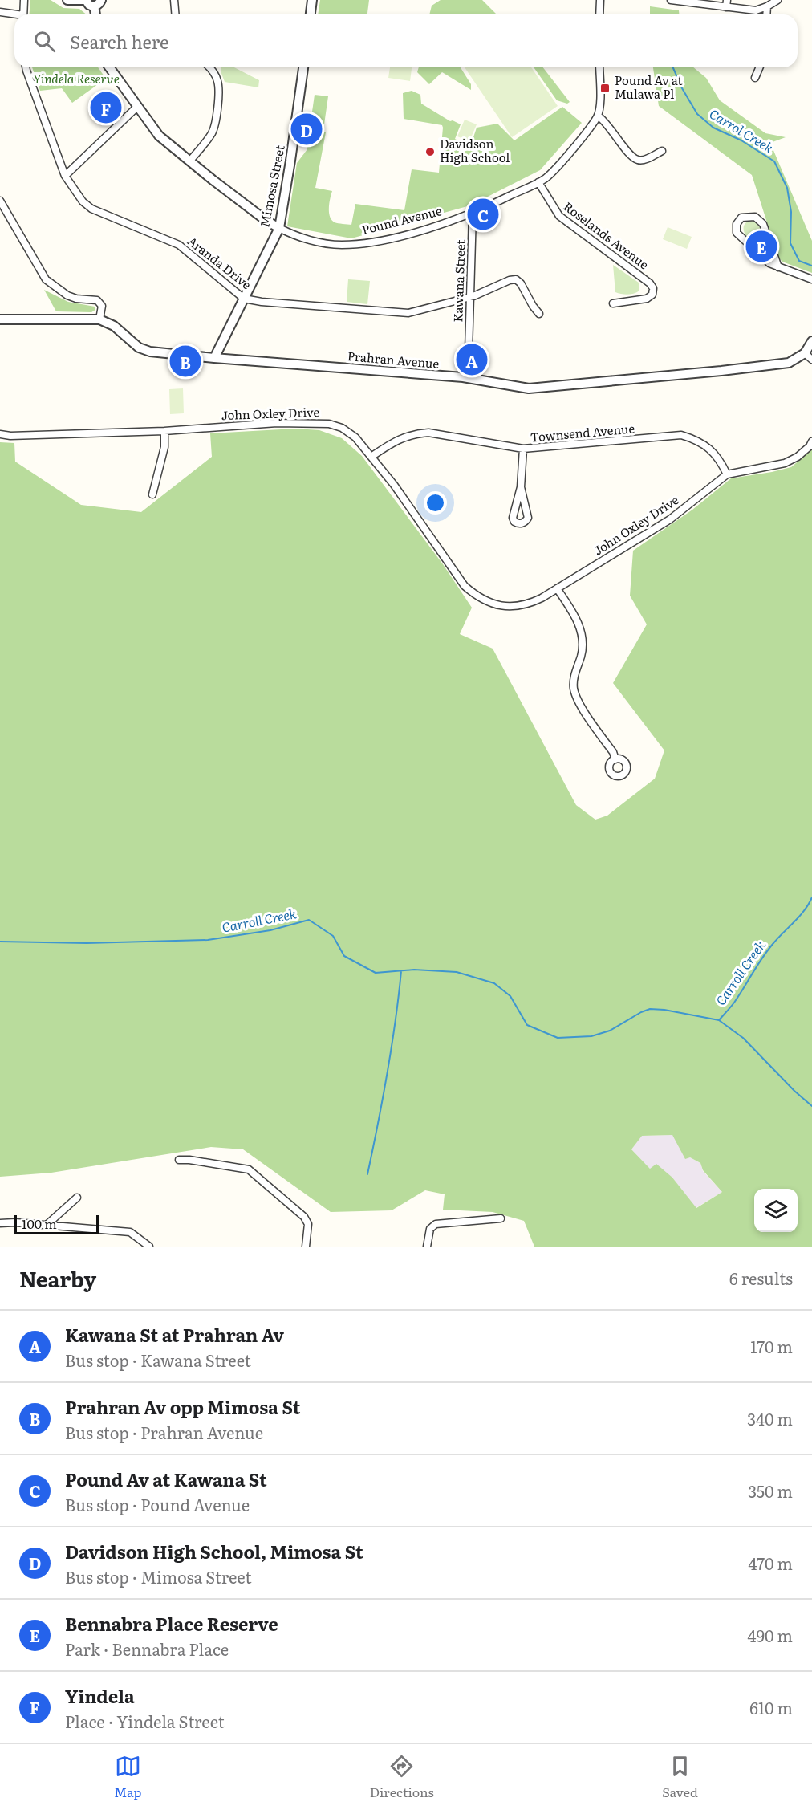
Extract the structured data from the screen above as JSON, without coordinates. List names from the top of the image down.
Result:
{
  "streets": {
    "street": [
      "Mimosa Street",
      "Pound Avenue",
      "Roselands Avenue",
      "Aranda Drive",
      "Kawana Street",
      "Prahran Avenue",
      "John Oxley Drive",
      "Townsend Avenue"
    ]
  },
  "crossings": [
    ["Mimosa Street", "Pound Avenue"],
    ["Mimosa Street", "Aranda Drive"],
    ["Mimosa Street", "Prahran Avenue"],
    ["Pound Avenue", "Roselands Avenue"],
    ["Pound Avenue", "Kawana Street"],
    ["Aranda Drive", "Kawana Street"],
    ["Kawana Street", "Prahran Avenue"],
    ["John Oxley Drive", "Townsend Avenue"]
  ],
  "water": ["Carrol Creek", "Carroll Creek"],
  "parks": ["Yindela Reserve"],
  "places": {
    "transit": ["Pound Av at Mulawa Pl"],
    "other": ["Davidson High School"]
  },
  "scale_bar": "100 m",
  "page": {
    "search": "Search here",
    "pins": [
      "F",
      "D",
      "C",
      "E",
      "A",
      "B"
    ],
    "scale": "100 m",
    "heading": ["Nearby", "6 results"],
    "list": [
      {
        "mark": "A",
        "name": "Kawana St at Prahran Av",
        "note": "Bus stop · Kawana Street",
        "value": "170 m"
      },
      {
        "mark": "B",
        "name": "Prahran Av opp Mimosa St",
        "note": "Bus stop · Prahran Avenue",
        "value": "340 m"
      },
      {
        "mark": "C",
        "name": "Pound Av at Kawana St",
        "note": "Bus stop · Pound Avenue",
        "value": "350 m"
      },
      {
        "mark": "D",
        "name": "Davidson High School, Mimosa St",
        "note": "Bus stop · Mimosa Street",
        "value": "470 m"
      },
      {
        "mark": "E",
        "name": "Bennabra Place Reserve",
        "note": "Park · Bennabra Place",
        "value": "490 m"
      },
      {
        "mark": "F",
        "name": "Yindela",
        "note": "Place · Yindela Street",
        "value": "610 m"
      }
    ],
    "nav": ["Map", "Directions", "Saved"]
  }
}
